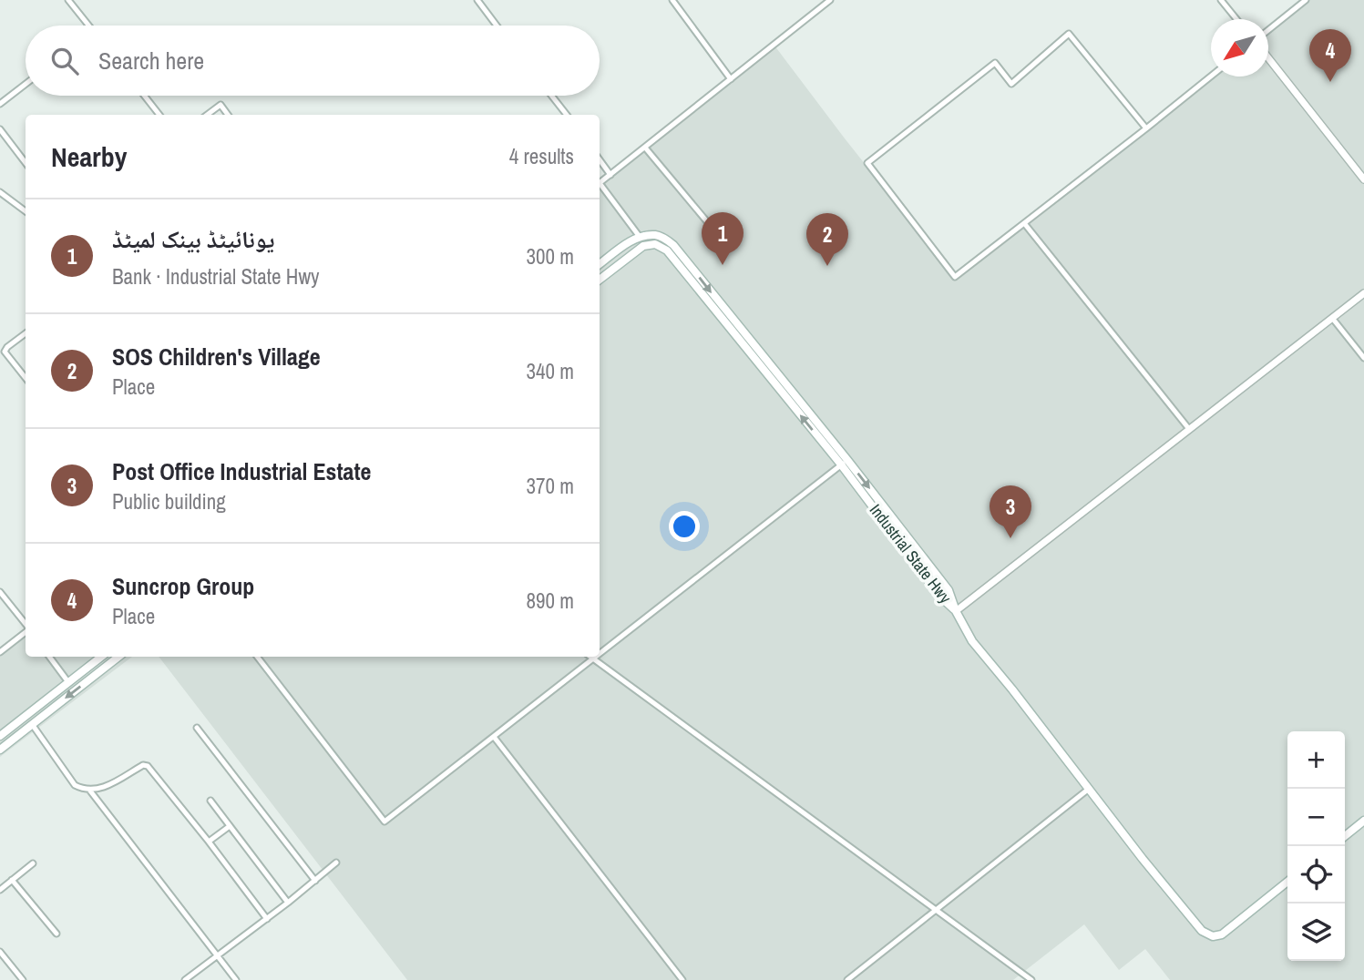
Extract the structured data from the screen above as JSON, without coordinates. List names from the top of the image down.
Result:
{
  "streets": {
    "main road": ["Industrial State Hwy"]
  },
  "north": "bottom left",
  "page": {
    "search": "Search here",
    "pins": [
      "4",
      "1",
      "2",
      "3"
    ],
    "heading": ["Nearby", "4 results"],
    "list": [
      {
        "mark": "1",
        "name": "یونائیٹڈ بینک لمیٹڈ",
        "note": "Bank · Industrial State Hwy",
        "value": "300 m"
      },
      {
        "mark": "2",
        "name": "SOS Children's Village",
        "note": "Place",
        "value": "340 m"
      },
      {
        "mark": "3",
        "name": "Post Office Industrial Estate",
        "note": "Public building",
        "value": "370 m"
      },
      {
        "mark": "4",
        "name": "Suncrop Group",
        "note": "Place",
        "value": "890 m"
      }
    ],
    "map_buttons": ["+", "−"]
  }
}
